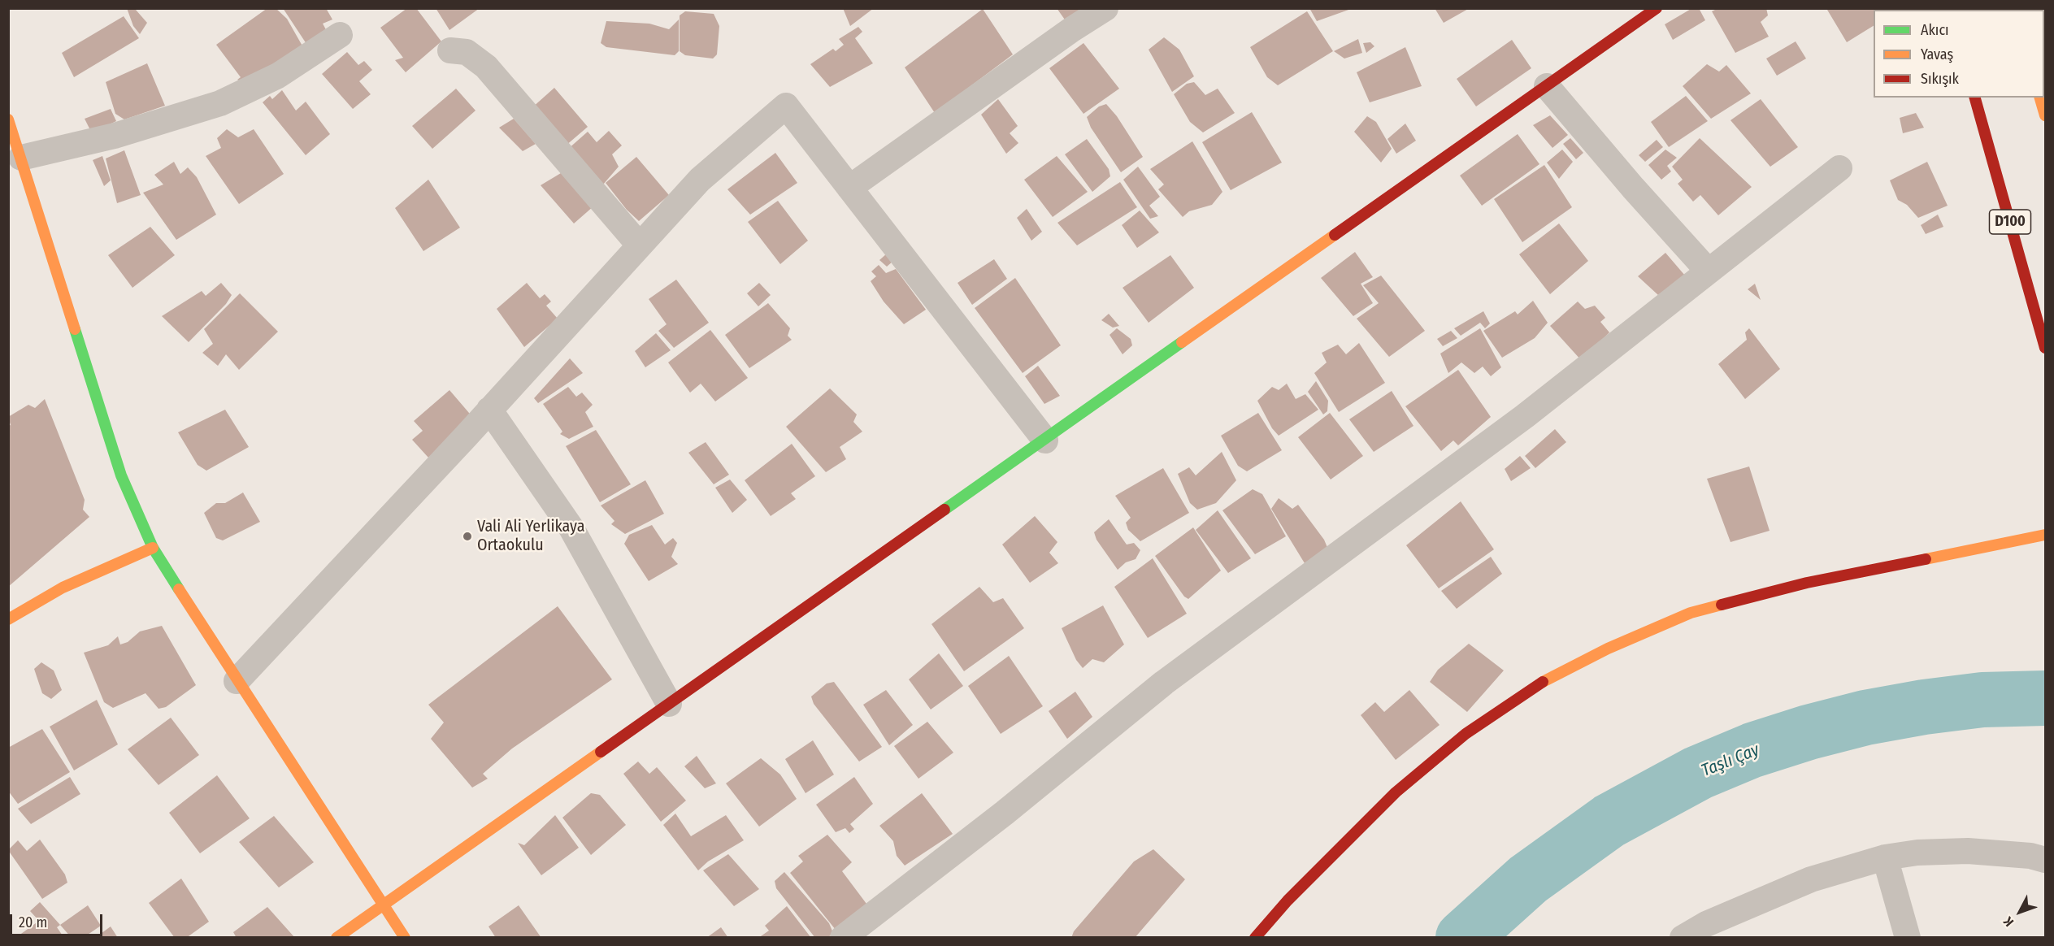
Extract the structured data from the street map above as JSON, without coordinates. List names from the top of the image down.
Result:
{
  "streets": {
    "main road": ["D100"]
  },
  "water": ["Taşlı Çay"],
  "places": ["Vali Ali Yerlikaya Ortaokulu"],
  "legend": ["Akıcı", "Yavaş", "Sıkışık"],
  "scale_bar": "20 m",
  "north": "bottom left"
}
